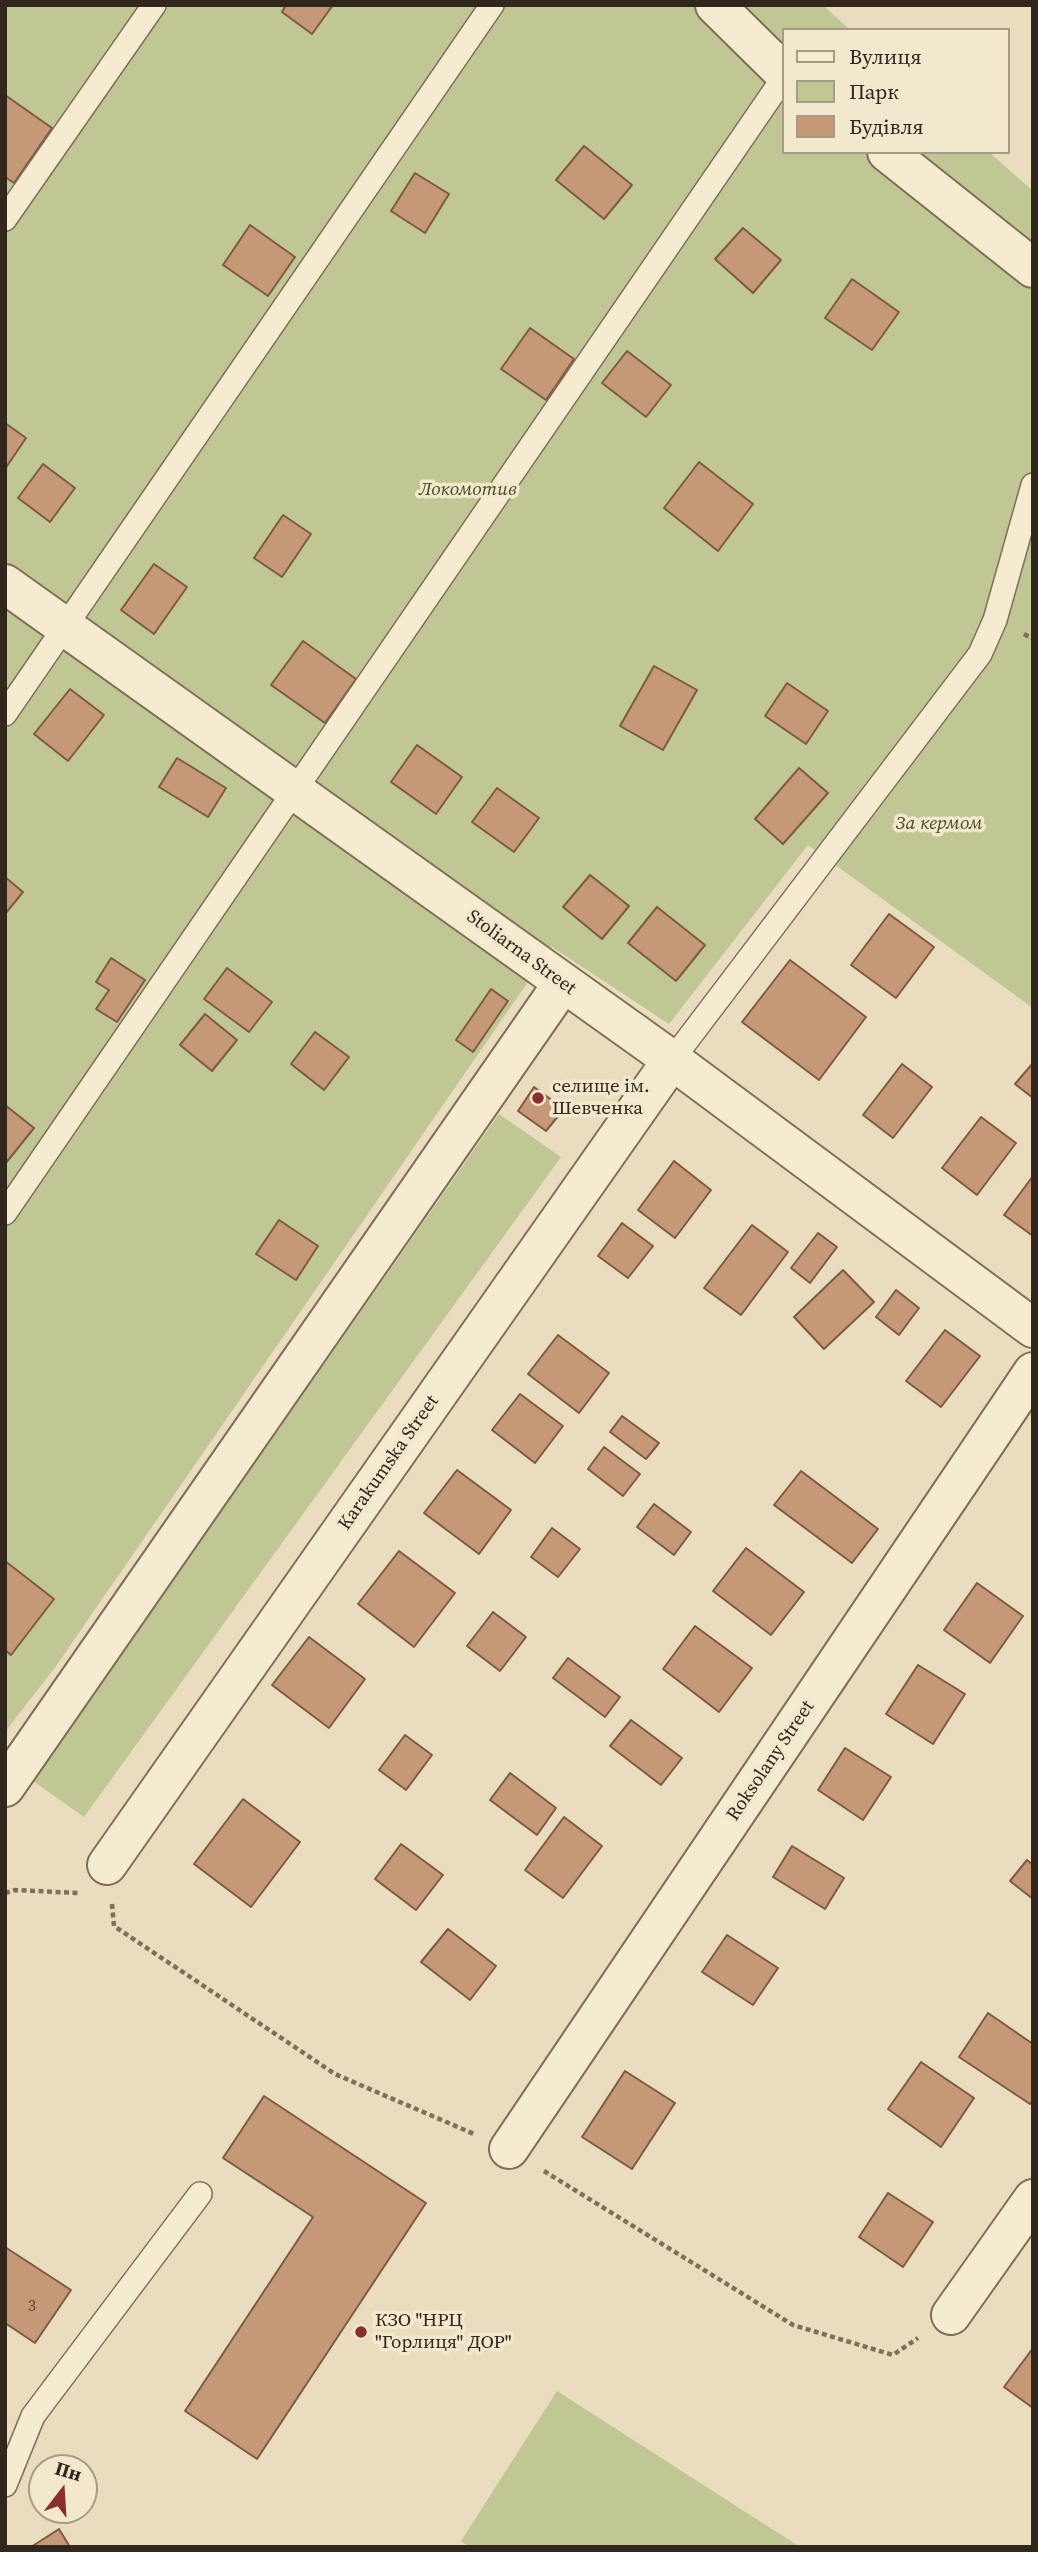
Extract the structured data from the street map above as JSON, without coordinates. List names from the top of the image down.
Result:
{
  "streets": {
    "street": ["Stoliarna Street", "Karakumska Street", "Roksolany Street"]
  },
  "crossings": [
    ["Stoliarna Street", "Karakumska Street"]
  ],
  "parks": ["Локомотив", "За кермом"],
  "places": ["селище ім. Шевченка", "КЗО \"НРЦ \"Горлиця\" ДОР\""],
  "house_numbers": ["3"],
  "legend": ["Вулиця", "Парк", "Будівля"],
  "north": "top"
}
